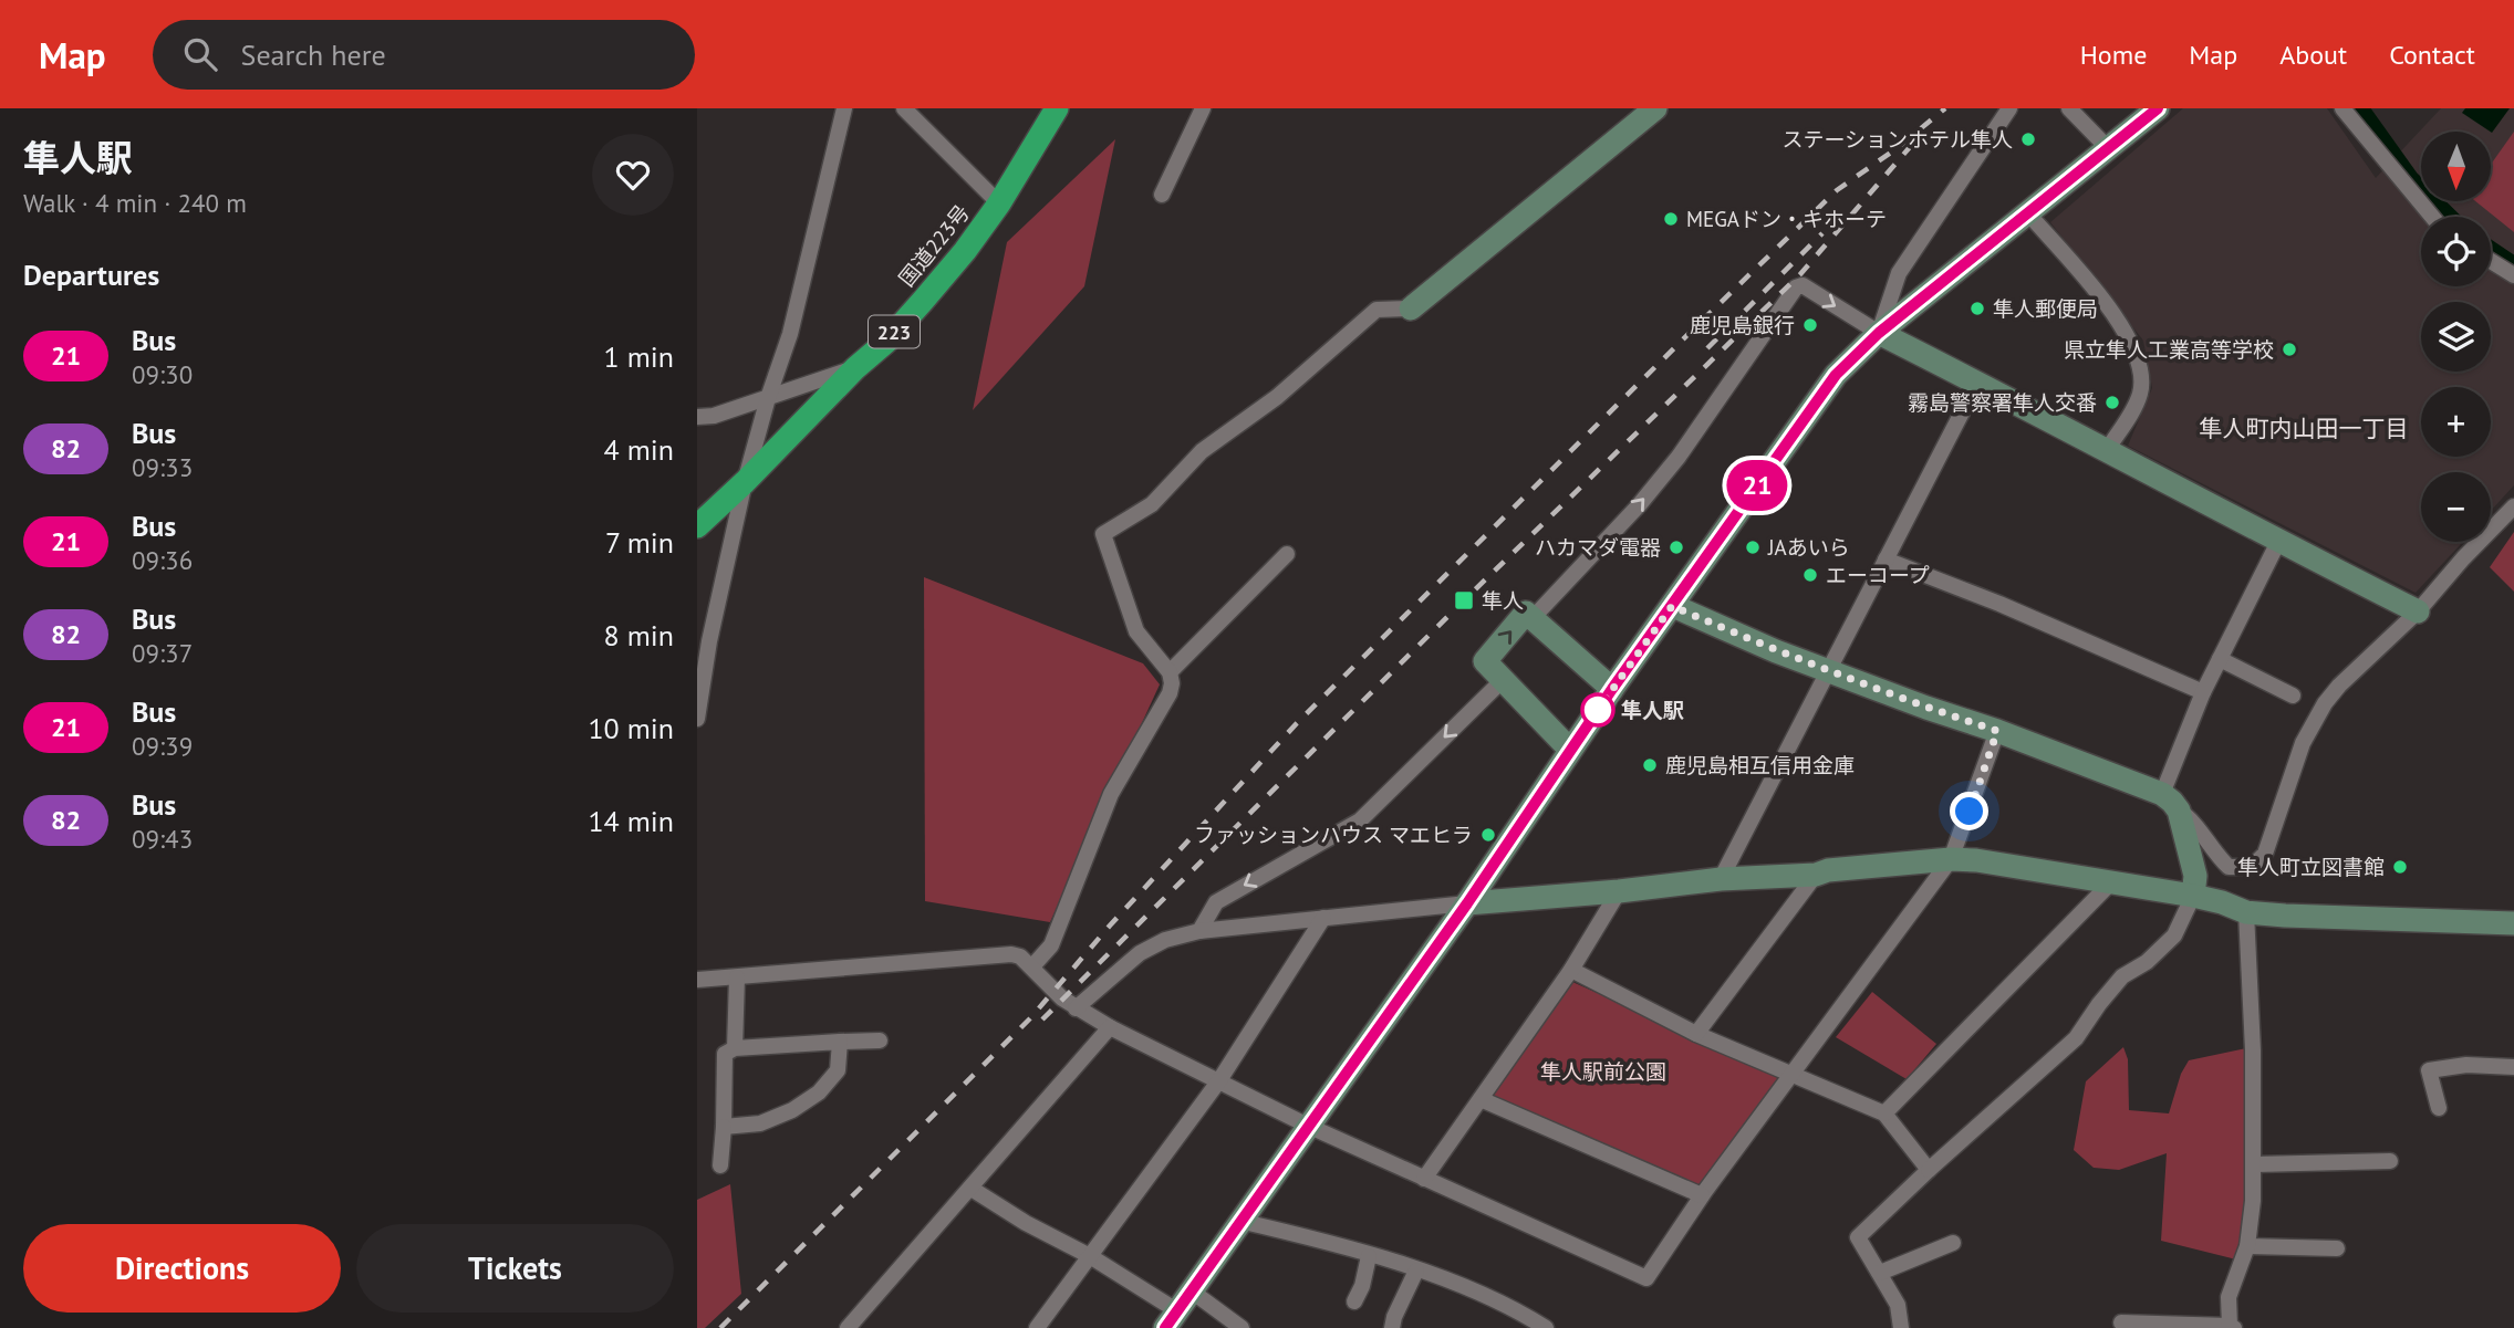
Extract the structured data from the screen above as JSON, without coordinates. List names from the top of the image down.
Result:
{
  "streets": {
    "highway": ["国道223号", "223"]
  },
  "districts": ["隼人町内山田一丁目"],
  "parks": ["隼人駅前公園"],
  "places": {
    "other": [
      "ステーションホテル隼人",
      "MEGAドン・キホーテ",
      "隼人郵便局",
      "鹿児島銀行",
      "県立隼人工業高等学校",
      "霧島警察署隼人交番",
      "ハカマダ電器",
      "JAあいら",
      "エーコープ",
      "隼人駅",
      "鹿児島相互信用金庫",
      "ファッションハウス マエヒラ",
      "隼人町立図書館"
    ],
    "transit": ["隼人"]
  },
  "lines": ["bus line 21"],
  "north": "bottom",
  "page": {
    "header": "Map",
    "search": "Search here",
    "nav": [
      "Home",
      "Map",
      "About",
      "Contact"
    ],
    "heading": [
      ["隼人駅", "Walk · 4 min · 240 m"],
      "Departures"
    ],
    "on_map": "21",
    "map_buttons": ["+", "−"],
    "list": [
      {
        "mark": "21",
        "name": "Bus",
        "note": "09:30",
        "value": "1 min"
      },
      {
        "mark": "82",
        "name": "Bus",
        "note": "09:33",
        "value": "4 min"
      },
      {
        "mark": "21",
        "name": "Bus",
        "note": "09:36",
        "value": "7 min"
      },
      {
        "mark": "82",
        "name": "Bus",
        "note": "09:37",
        "value": "8 min"
      },
      {
        "mark": "21",
        "name": "Bus",
        "note": "09:39",
        "value": "10 min"
      },
      {
        "mark": "82",
        "name": "Bus",
        "note": "09:43",
        "value": "14 min"
      }
    ],
    "buttons": ["Directions", "Tickets"]
  }
}
